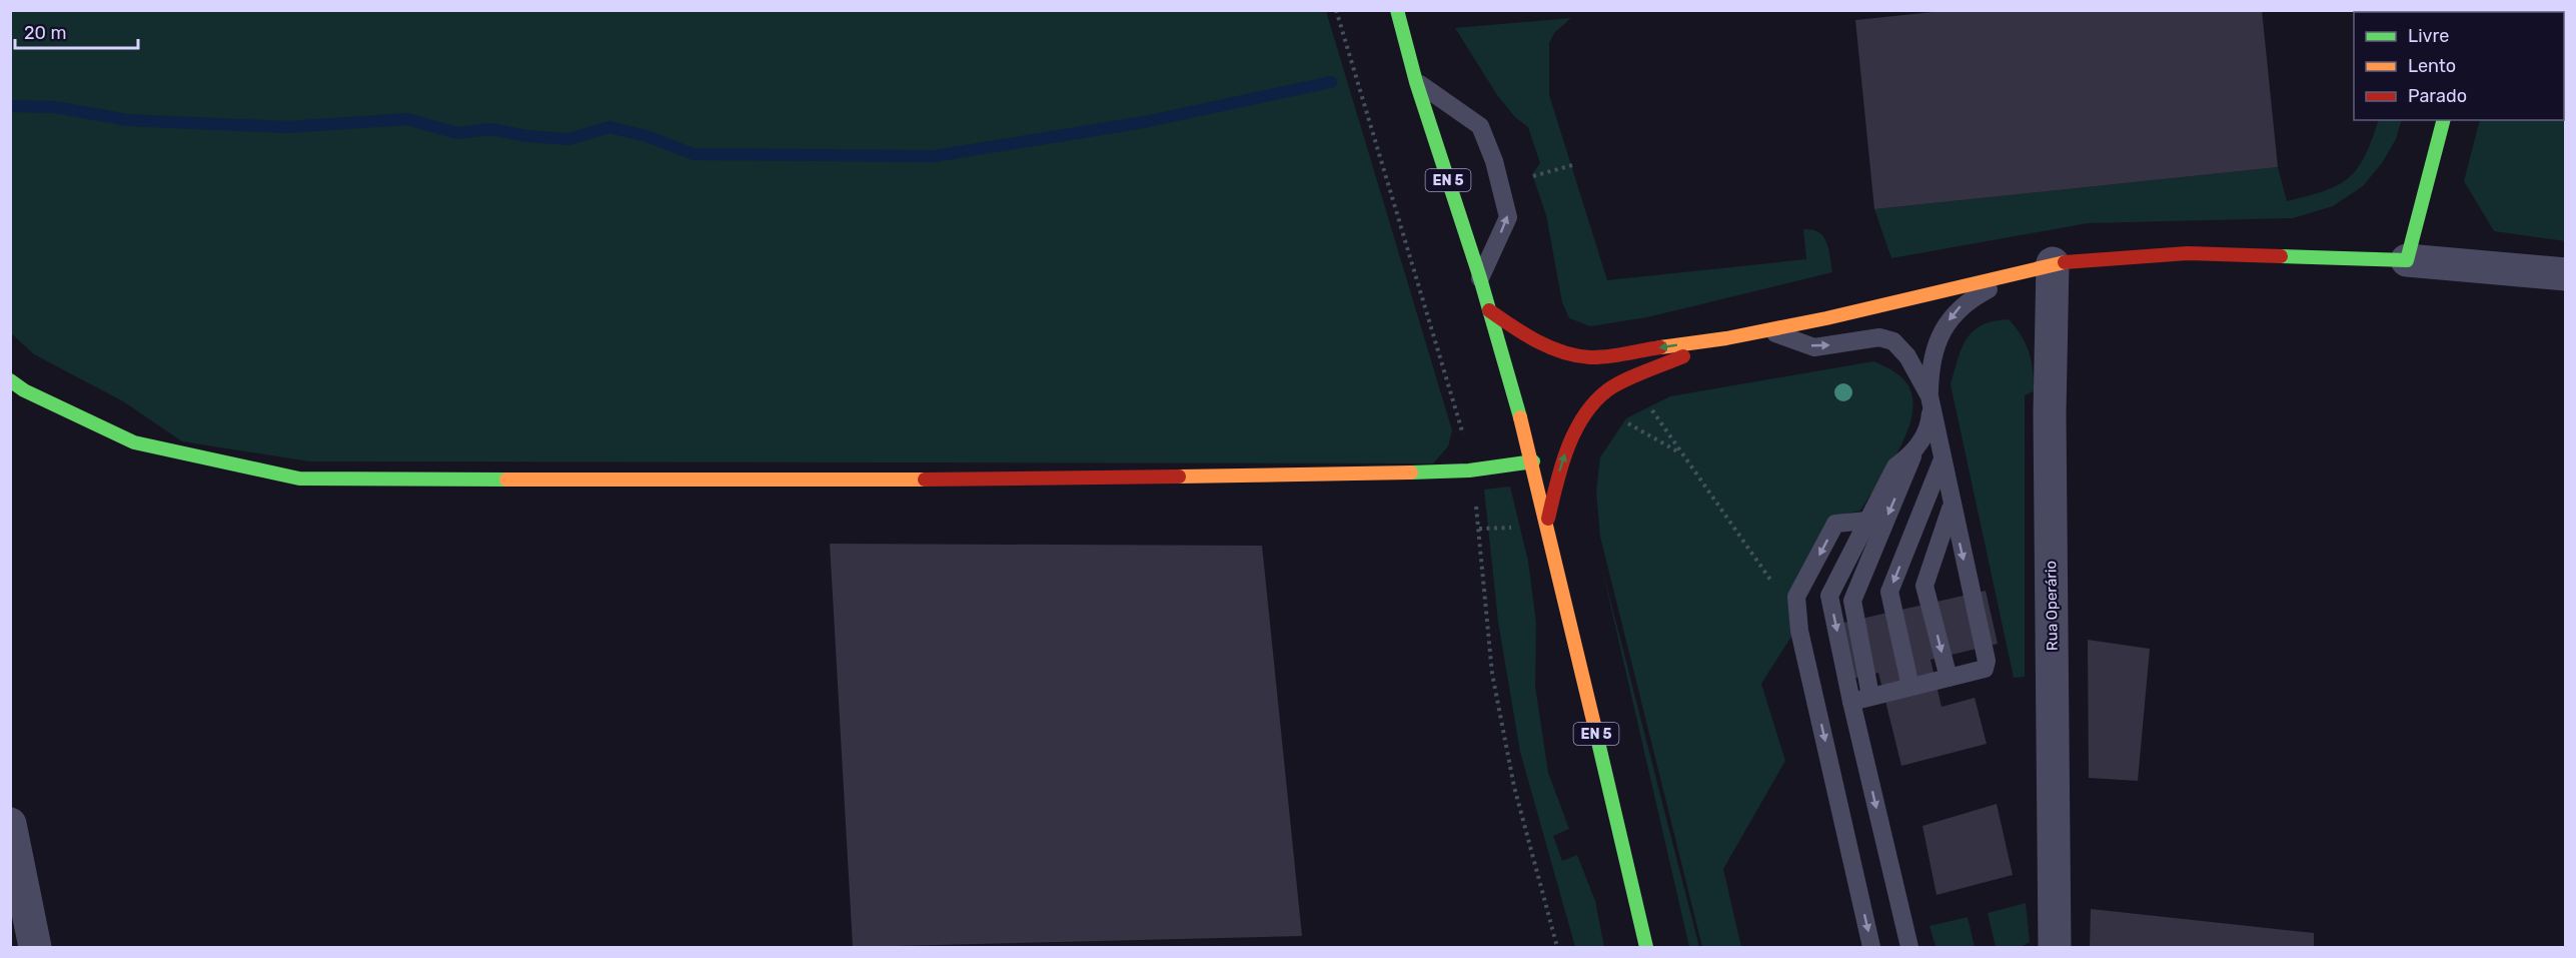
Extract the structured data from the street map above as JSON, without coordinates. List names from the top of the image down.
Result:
{
  "streets": {
    "street": ["EN 5", "Rua Operário"]
  },
  "legend": ["Livre", "Lento", "Parado"],
  "scale_bar": "20 m"
}
